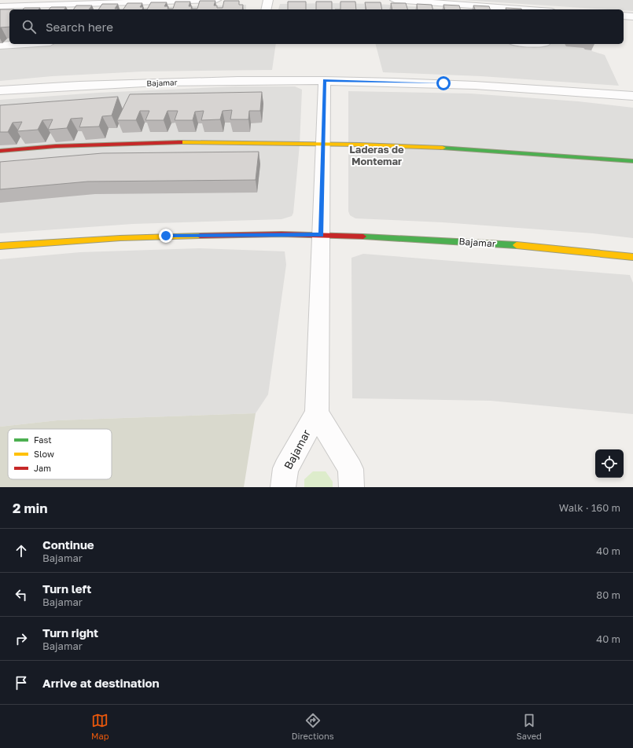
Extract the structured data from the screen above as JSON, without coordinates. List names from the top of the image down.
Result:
{
  "streets": {
    "street": ["Bajamar"]
  },
  "districts": ["Laderas de Montemar"],
  "legend": ["Fast", "Slow", "Jam"],
  "page": {
    "search": "Search here",
    "heading": ["2 min", "Walk · 160 m"],
    "list": [
      ["Continue", "Bajamar", "40 m"],
      ["Turn left", "Bajamar", "80 m"],
      ["Turn right", "Bajamar", "40 m"],
      "Arrive at destination"
    ],
    "nav": ["Map", "Directions", "Saved"]
  }
}
